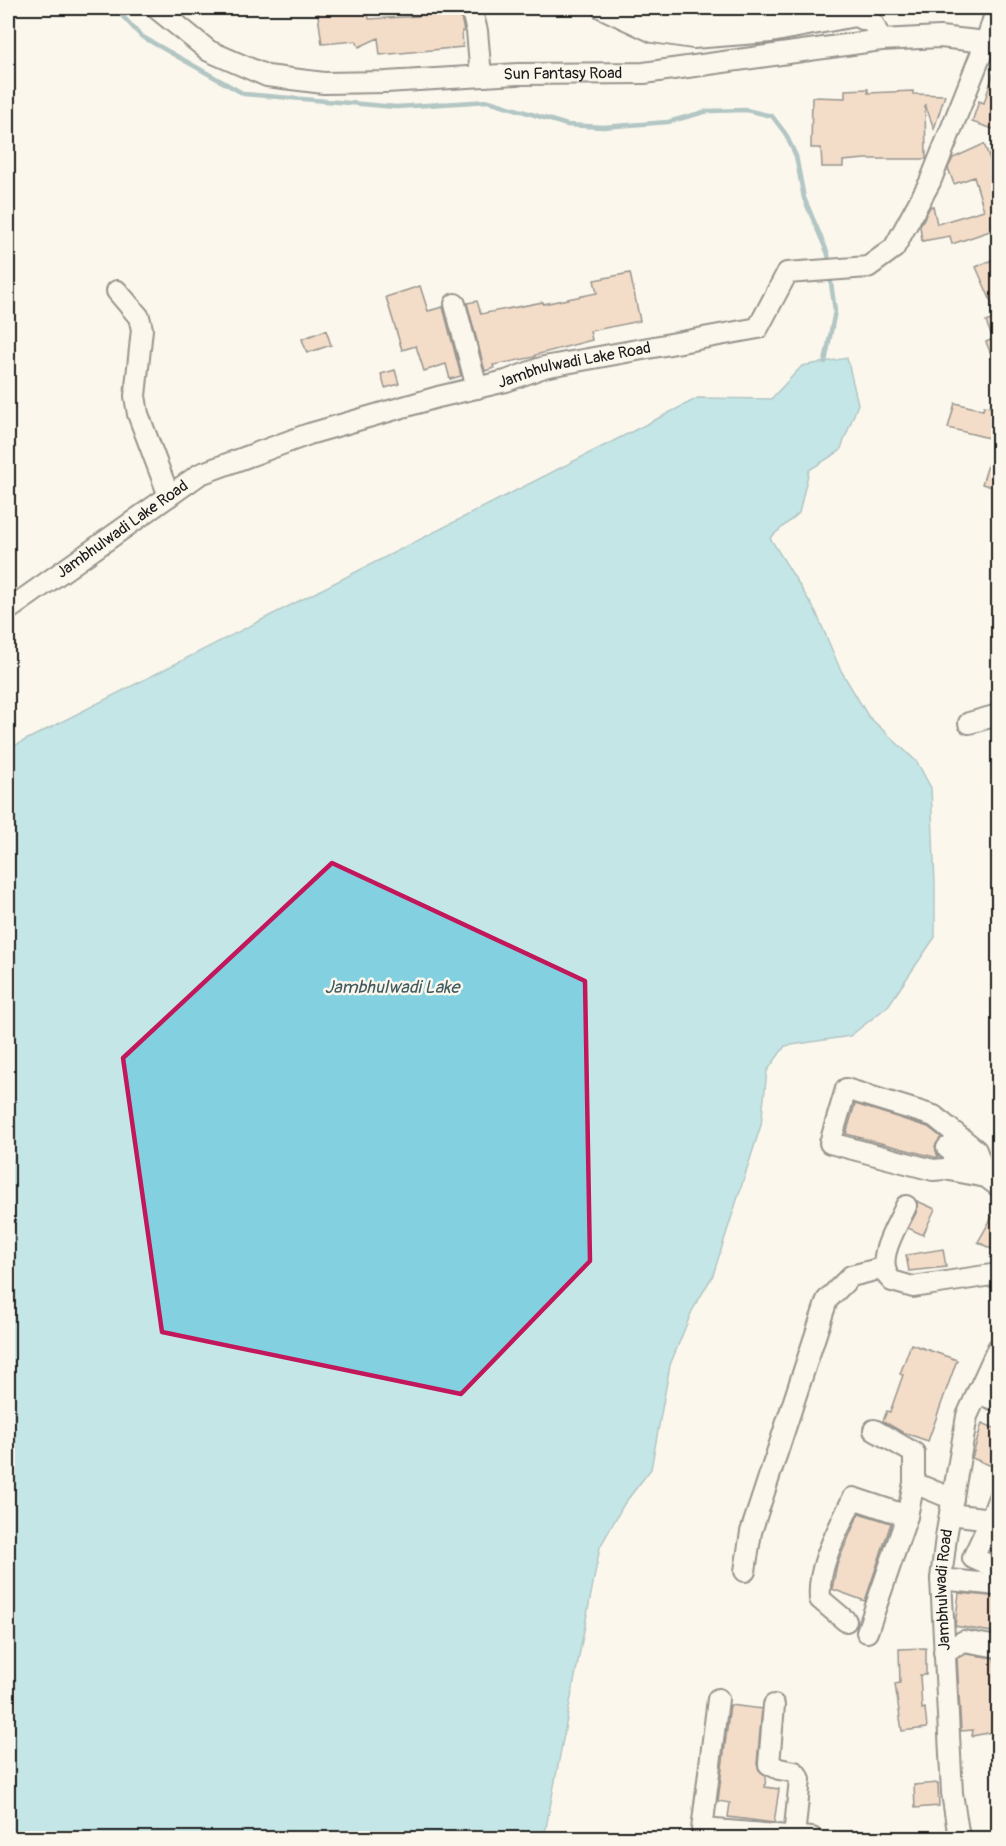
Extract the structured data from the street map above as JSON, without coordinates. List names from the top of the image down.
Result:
{
  "streets": {
    "street": ["Sun Fantasy Road", "Jambhulwadi Lake Road", "Jambhulwadi Road"]
  },
  "crossings": [
    ["Sun Fantasy Road", "Jambhulwadi Lake Road"]
  ],
  "water": ["Jambhulwadi Lake"]
}
